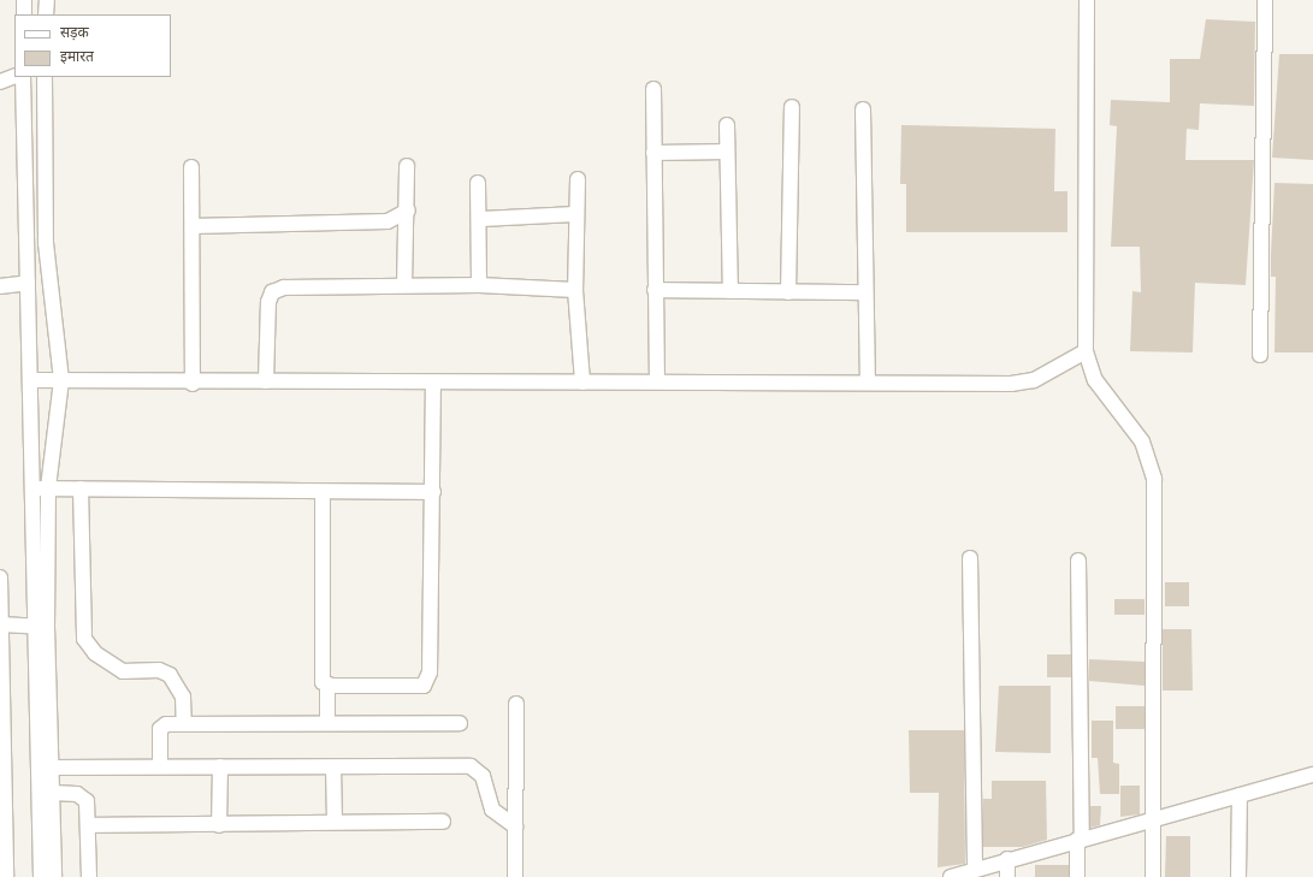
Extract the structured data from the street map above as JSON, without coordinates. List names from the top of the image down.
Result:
{
  "legend": ["सड़क", "इमारत"]
}
